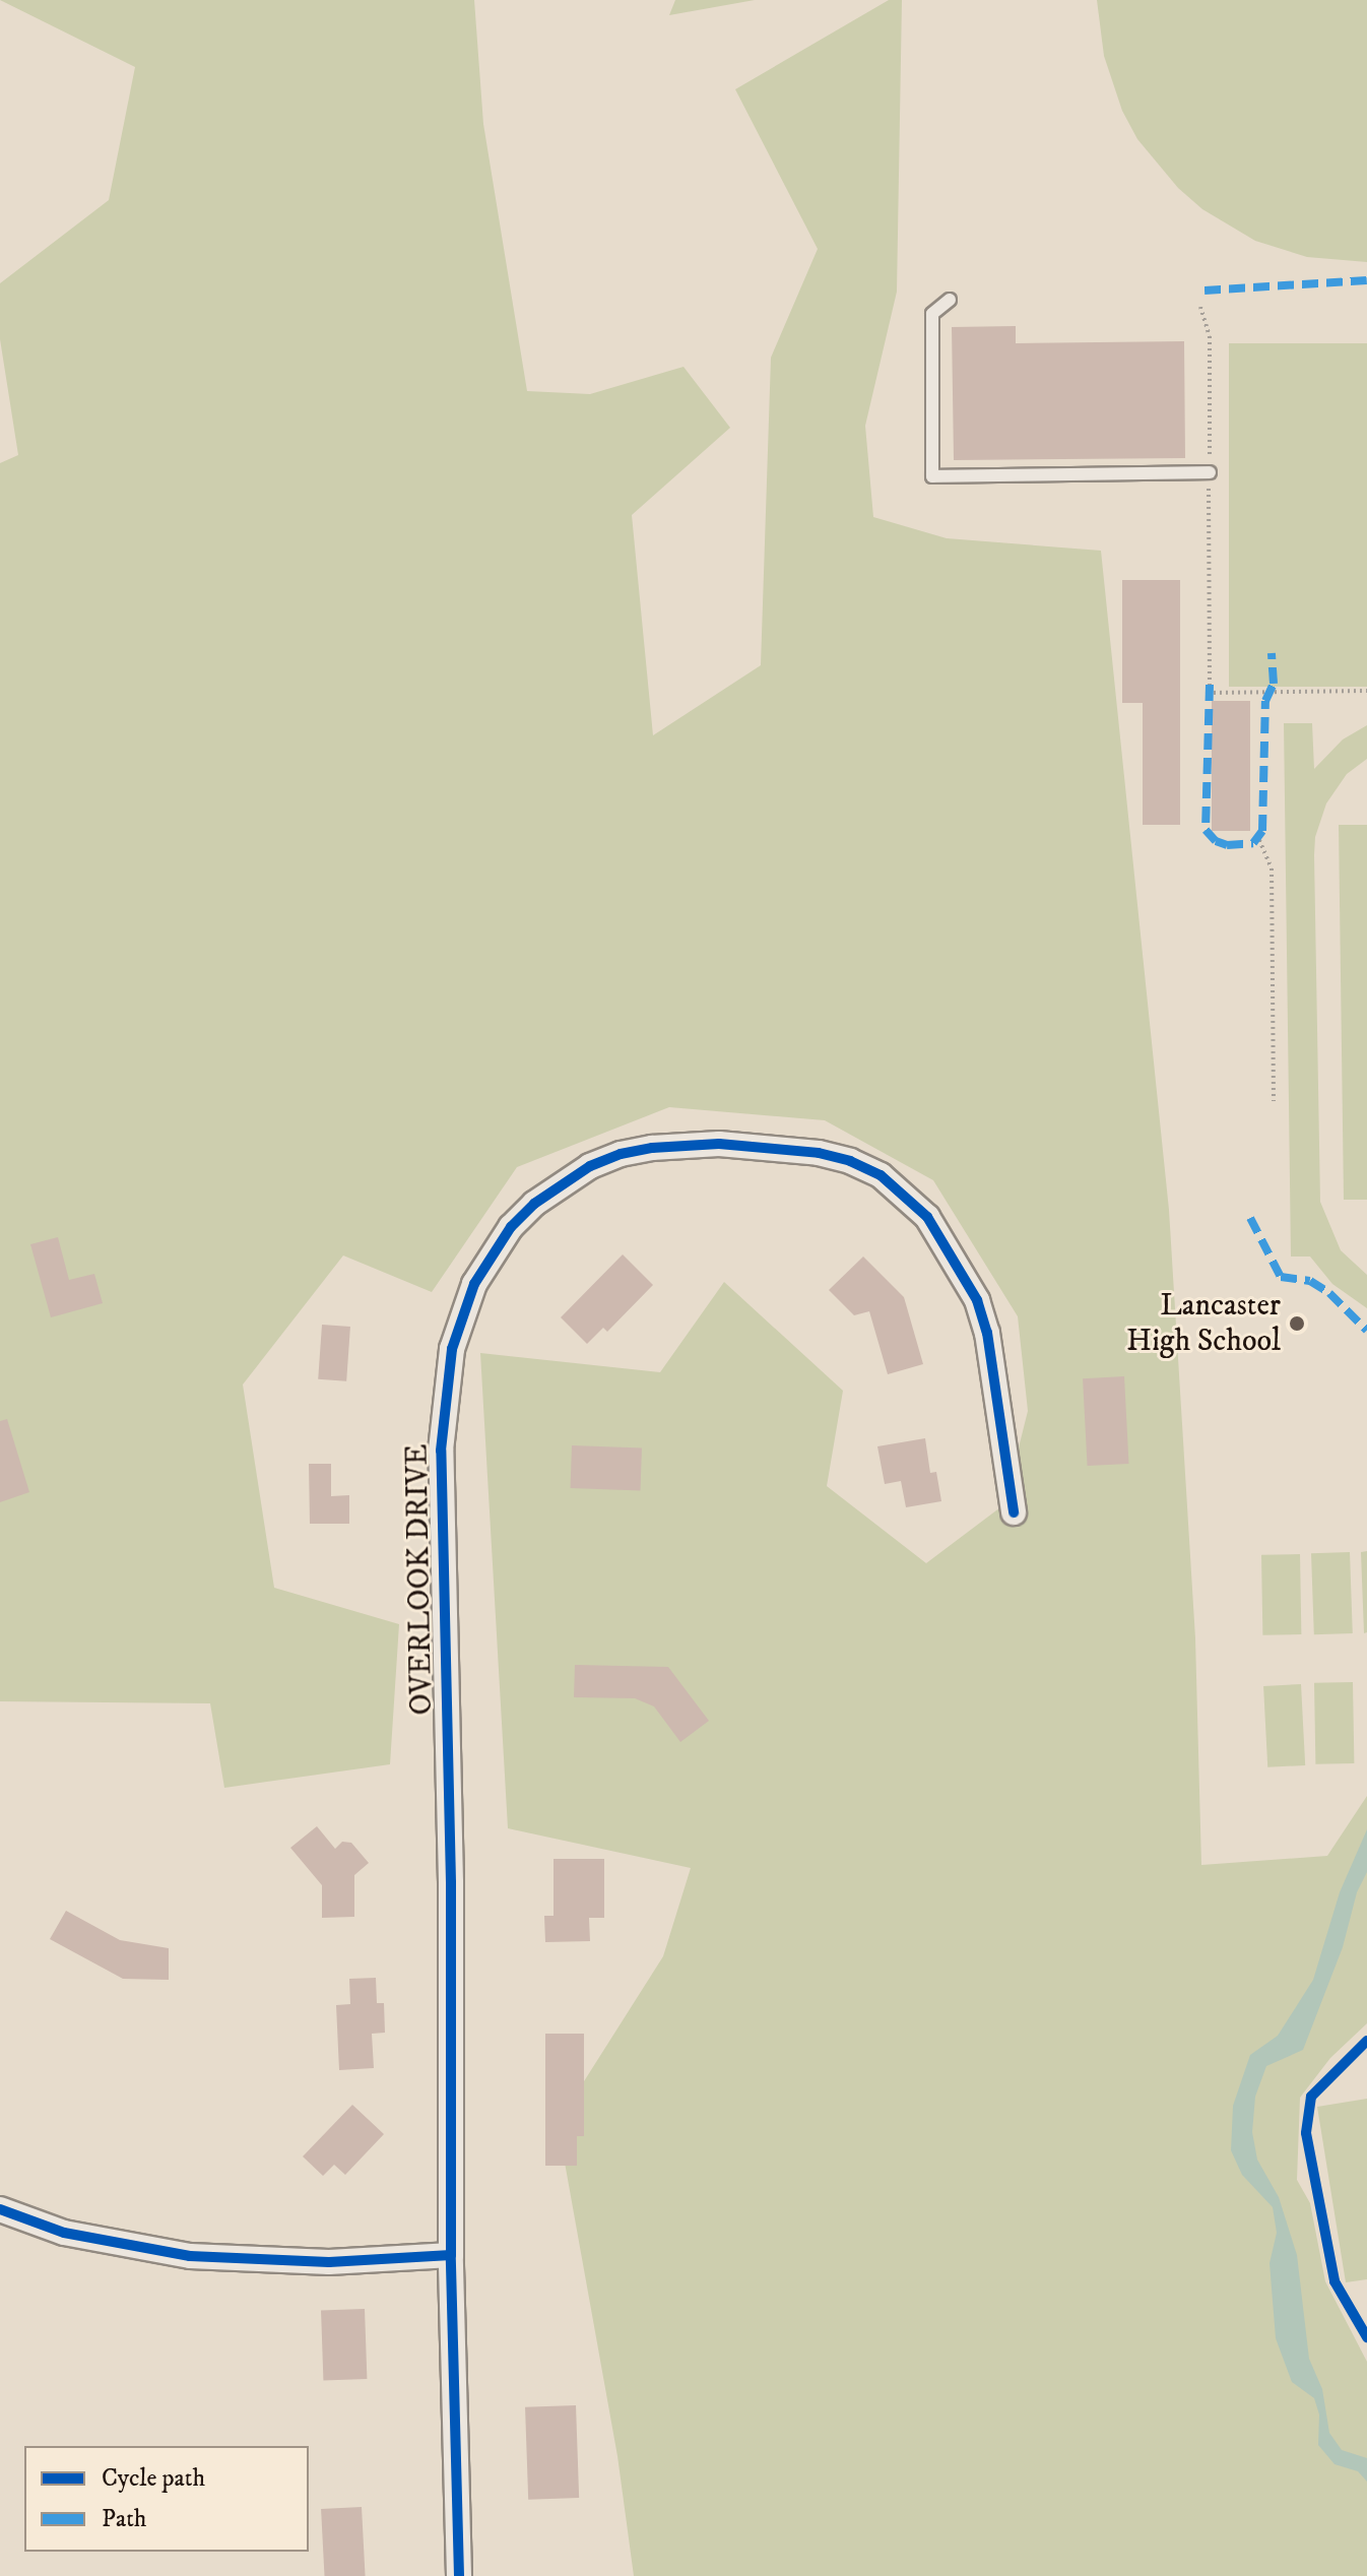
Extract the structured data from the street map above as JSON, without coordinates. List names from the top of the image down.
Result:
{
  "streets": {
    "street": ["OVERLOOK DRIVE"]
  },
  "places": ["Lancaster High School"],
  "legend": ["Cycle path", "Path"]
}
